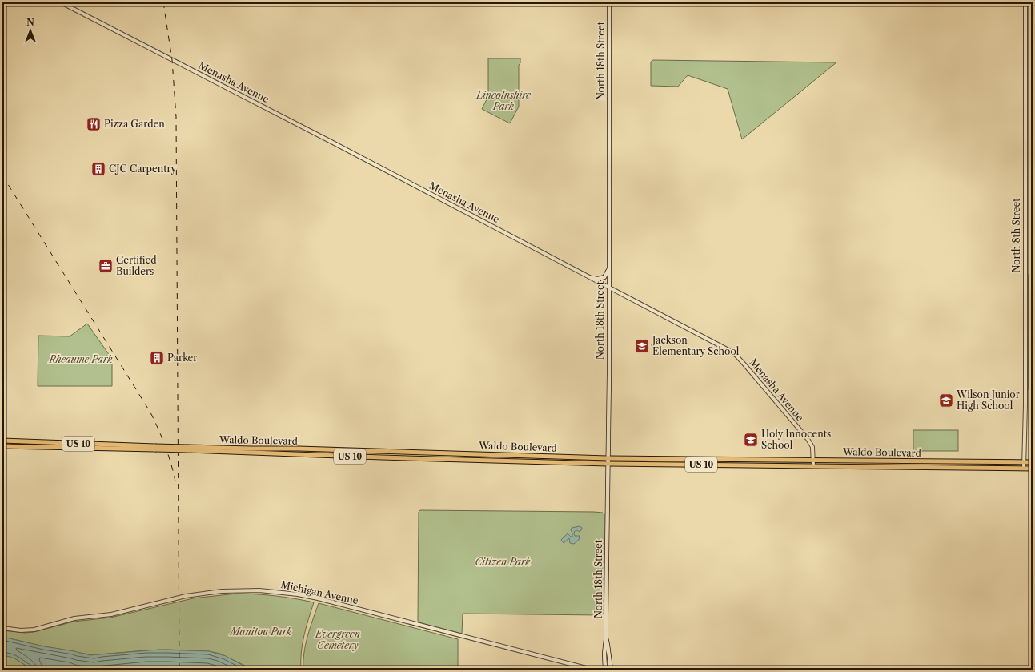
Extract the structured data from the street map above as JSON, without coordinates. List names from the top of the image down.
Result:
{
  "streets": {
    "main road": ["North 18th Street", "Waldo Boulevard", "US 10"],
    "street": ["Menasha Avenue", "North 8th Street", "Michigan Avenue"]
  },
  "crossings": [
    ["North 18th Street", "Menasha Avenue"],
    ["North 18th Street", "Waldo Boulevard"],
    ["Menasha Avenue", "Waldo Boulevard"],
    ["North 8th Street", "Waldo Boulevard"]
  ],
  "parks": [
    "Lincolnshire Park",
    "Rheaume Park",
    "Citizen Park",
    "Manitou Park",
    "Evergreen Cemetery"
  ],
  "places": {
    "restaurant": ["Pizza Garden"],
    "building": ["CJC Carpentry", "Parker"],
    "office": ["Certified Builders"],
    "school or university": ["Jackson Elementary School", "Wilson Junior High School", "Holy Innocents School"]
  },
  "north": "top"
}
